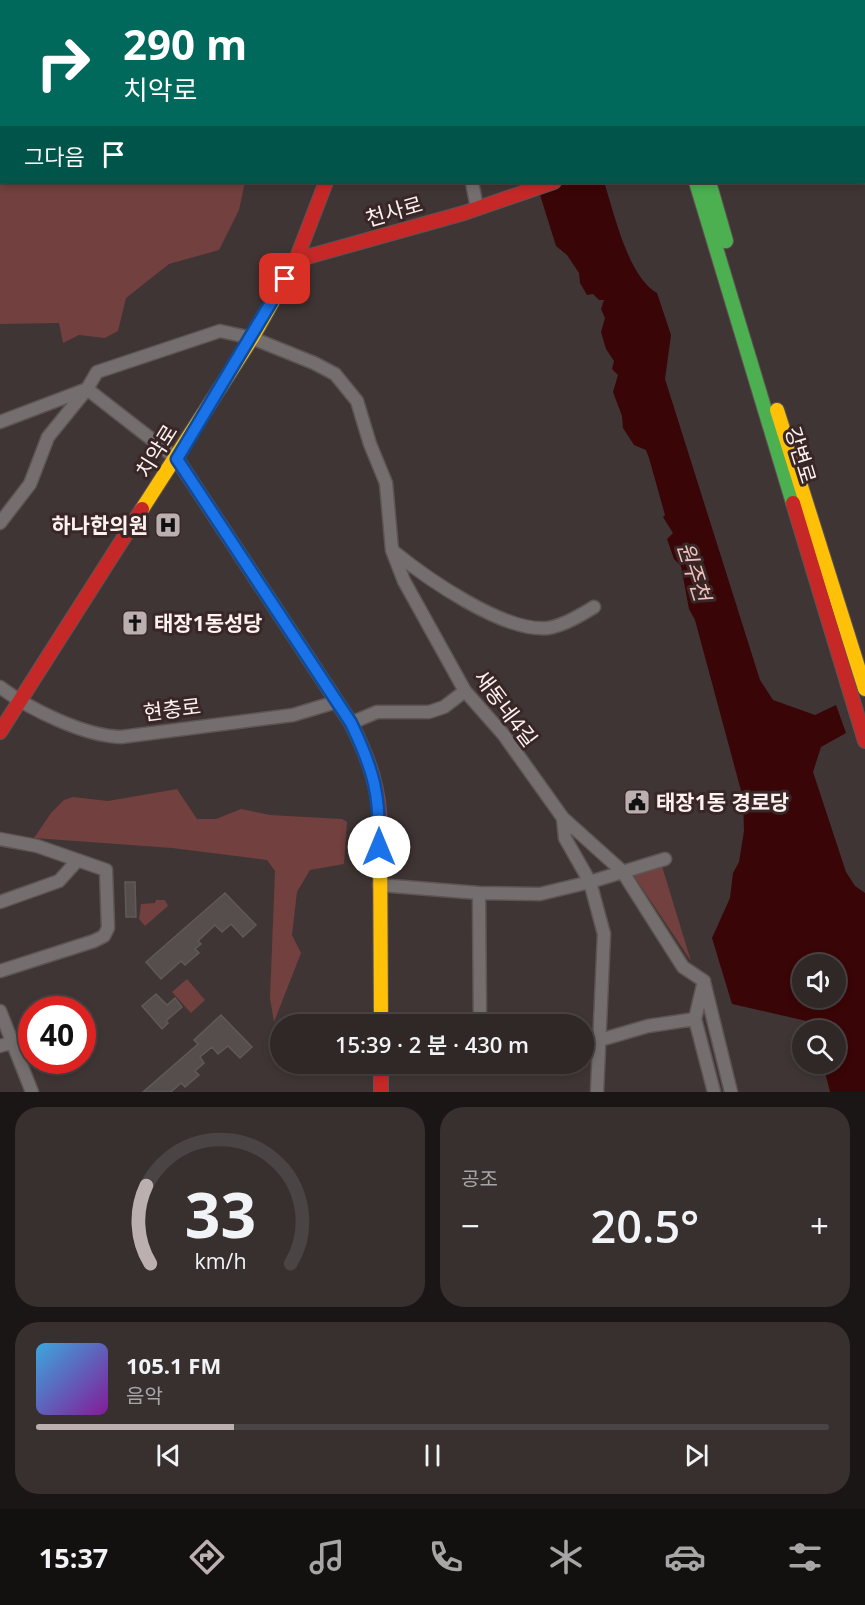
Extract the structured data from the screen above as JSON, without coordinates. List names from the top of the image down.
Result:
{
  "streets": {
    "street": [
      "천사로",
      "치악로",
      "강변로",
      "새동네4길",
      "현충로"
    ]
  },
  "crossings": [
    ["천사로", "치악로"],
    ["치악로", "새동네4길"],
    ["치악로", "현충로"]
  ],
  "water": ["원주천"],
  "places": {
    "hospital": ["하나한의원"],
    "church": ["태장1동성당"],
    "public building": ["태장1동 경로당"]
  },
  "page": {
    "turn": ["290 m", "치악로"],
    "then": "그다음",
    "limit": "40",
    "trip": "15:39 · 2 분 · 430 m",
    "tile": "공조",
    "heat": ["−", "20.5°", "+"],
    "song": ["105.1 FM", "음악"],
    "tabs": "15:37",
    "gauge": ["33", "km/h"]
  }
}
